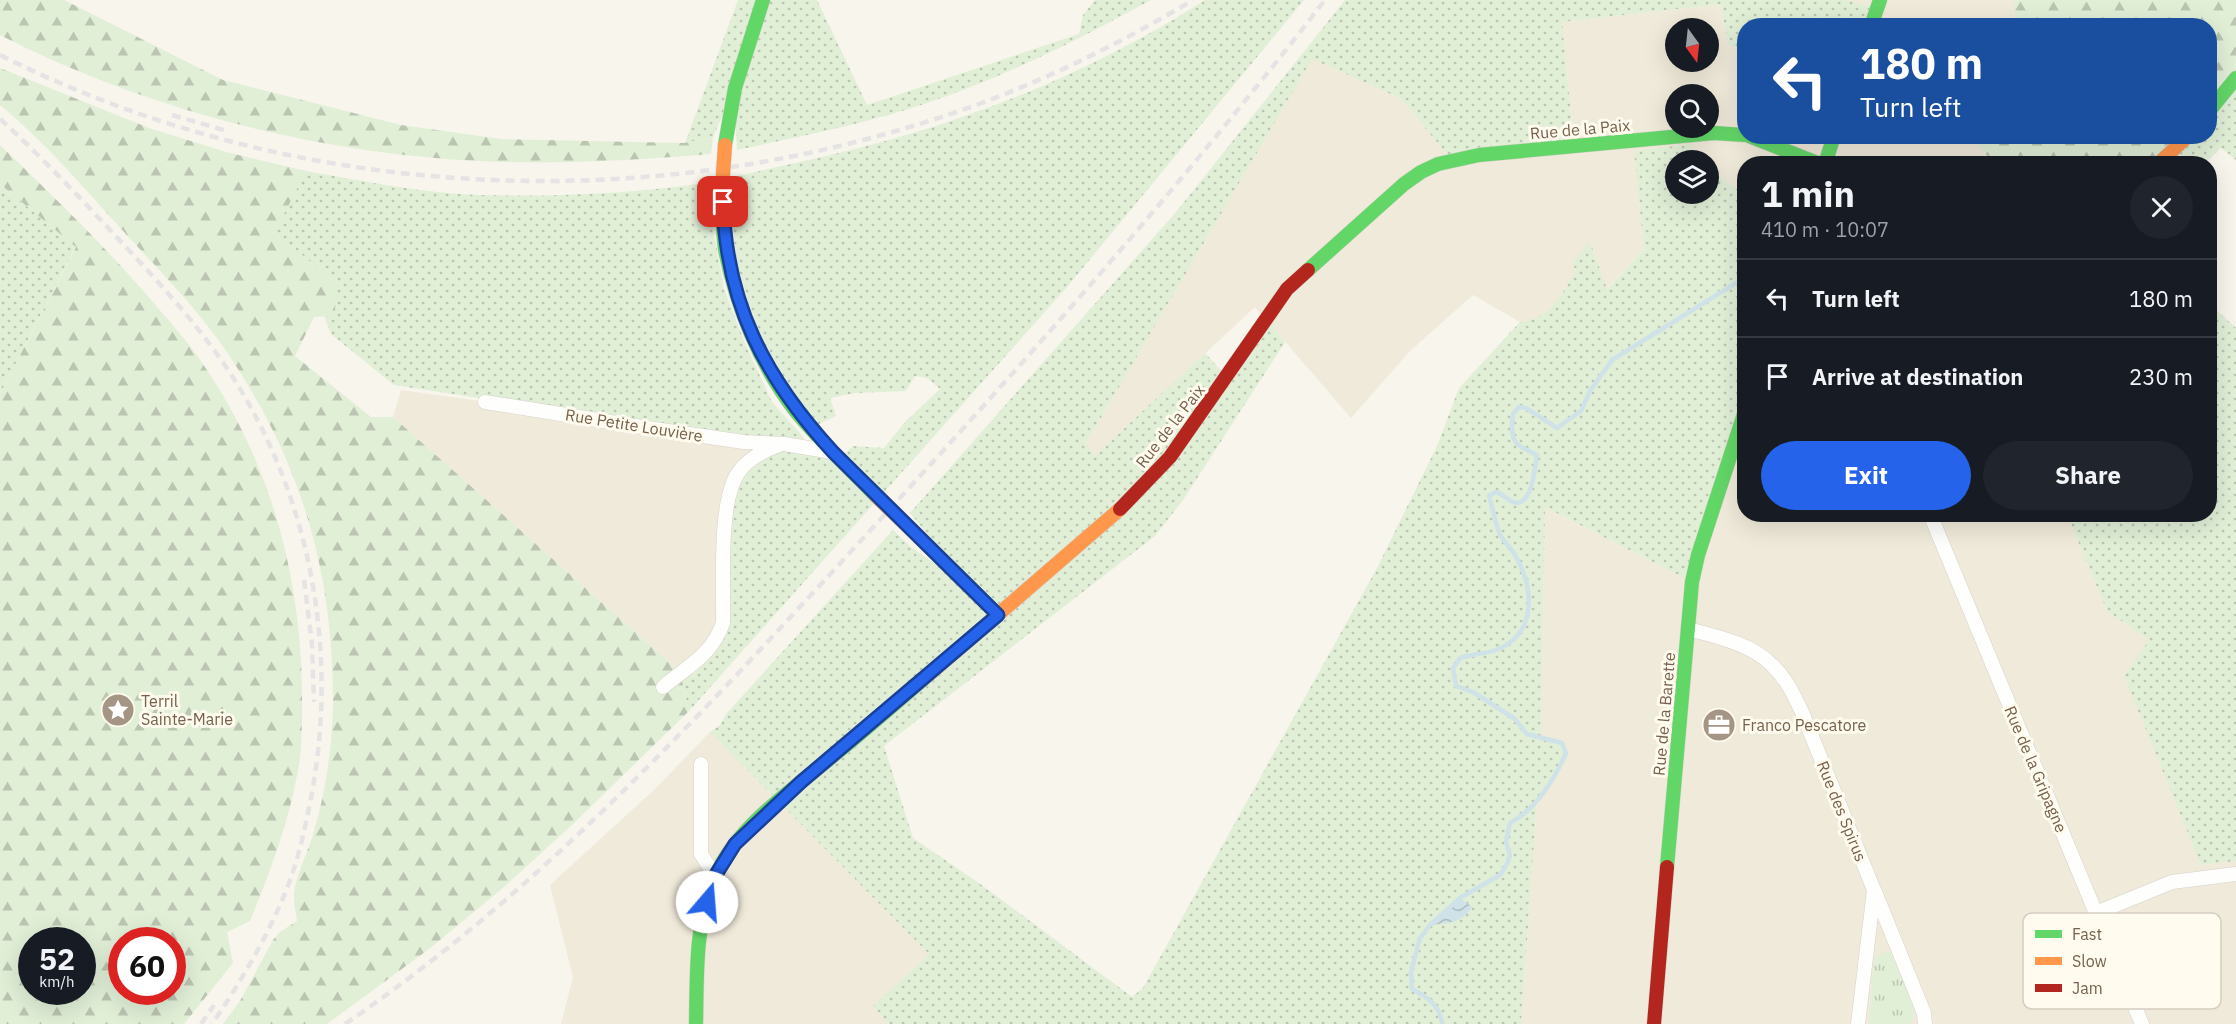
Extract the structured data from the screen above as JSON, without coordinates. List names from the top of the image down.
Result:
{
  "streets": {
    "main road": ["Rue de la Paix", "Rue de la Barette"],
    "street": ["Rue Petite Louvière", "Rue de la Gripagne", "Rue des Spirus"]
  },
  "crossings": [
    ["Rue de la Barette", "Rue des Spirus"]
  ],
  "places": {
    "place": ["Terril Sainte-Marie"],
    "office": ["Franco Pescatore"]
  },
  "legend": ["Fast", "Slow", "Jam"],
  "north": "bottom",
  "page": {
    "turn": ["180 m", "Turn left"],
    "heading": ["1 min", "410 m · 10:07"],
    "list": [
      {
        "name": "Turn left",
        "value": "180 m"
      },
      {
        "name": "Arrive at destination",
        "value": "230 m"
      }
    ],
    "buttons": ["Exit", "Share"],
    "speed": "52 km/h",
    "limit": "60"
  }
}
